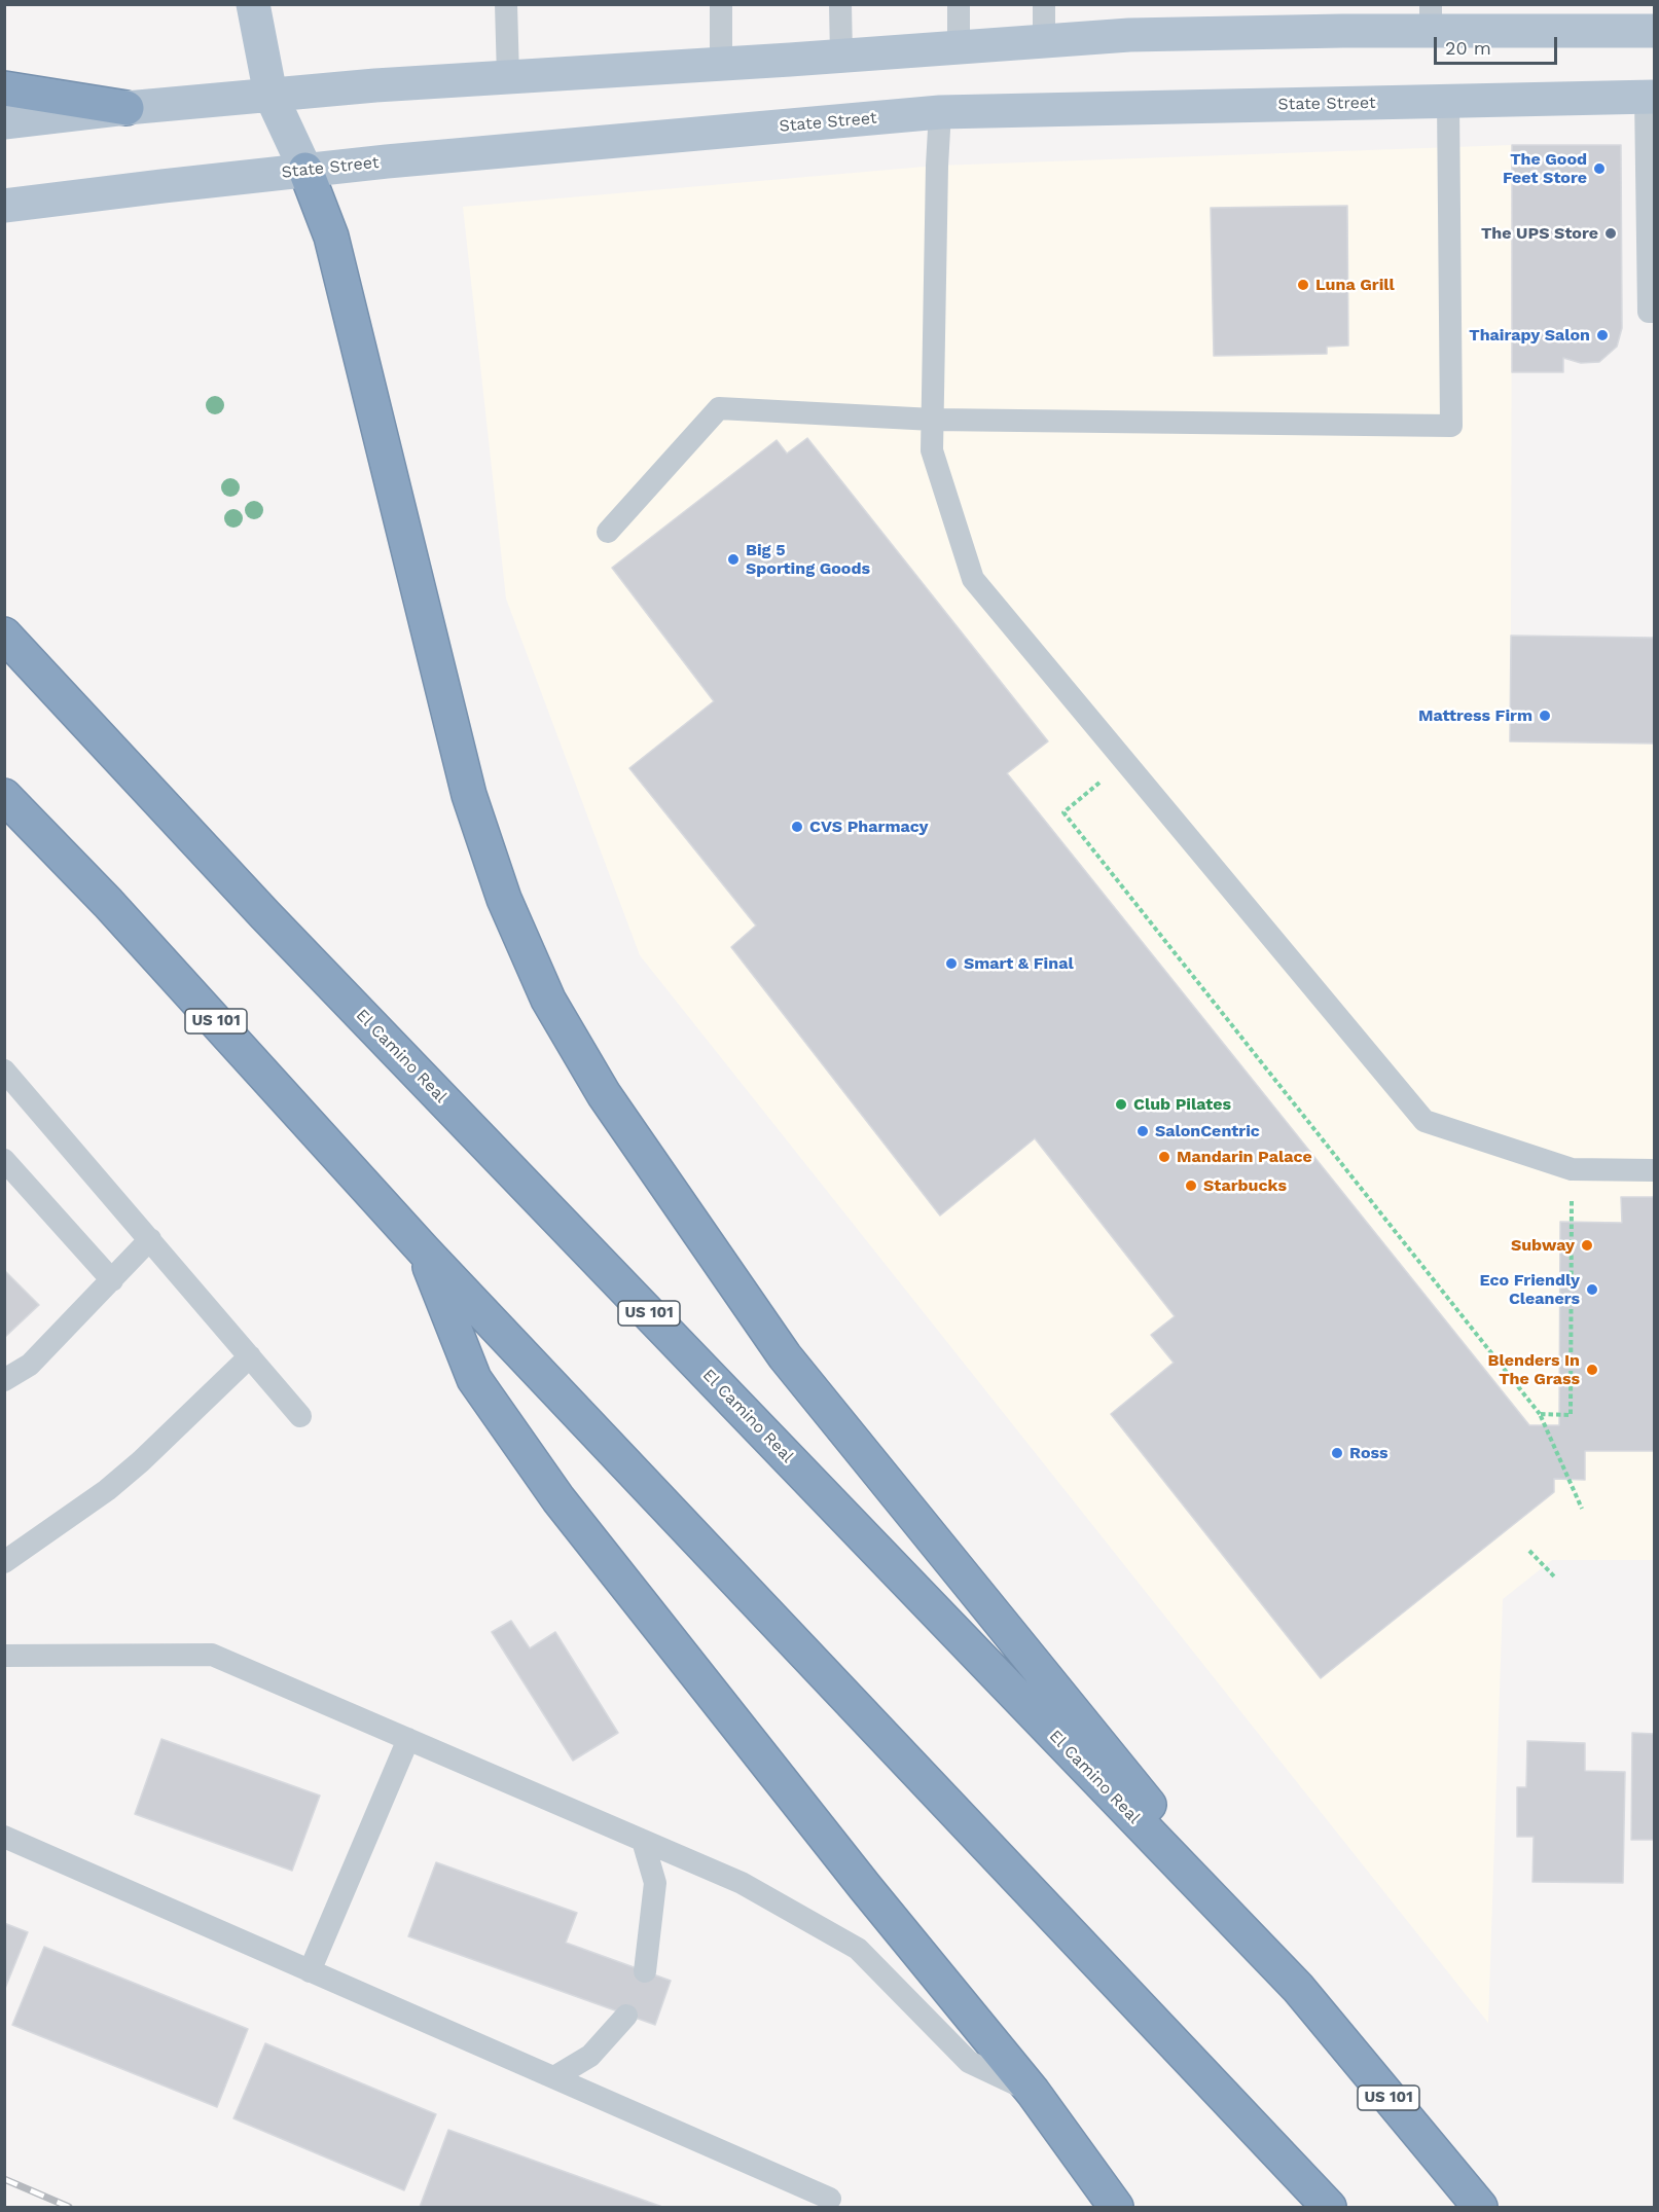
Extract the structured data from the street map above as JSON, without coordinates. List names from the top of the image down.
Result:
{
  "streets": {
    "highway": ["US 101", "El Camino Real"],
    "main road": ["State Street"]
  },
  "places": [
    "The Good Feet Store",
    "The UPS Store",
    "Luna Grill",
    "Thairapy Salon",
    "Big 5 Sporting Goods",
    "Mattress Firm",
    "CVS Pharmacy",
    "Smart & Final",
    "Club Pilates",
    "SalonCentric",
    "Mandarin Palace",
    "Starbucks",
    "Subway",
    "Eco Friendly Cleaners",
    "Blenders In The Grass",
    "Ross"
  ],
  "scale_bar": "20 m"
}
